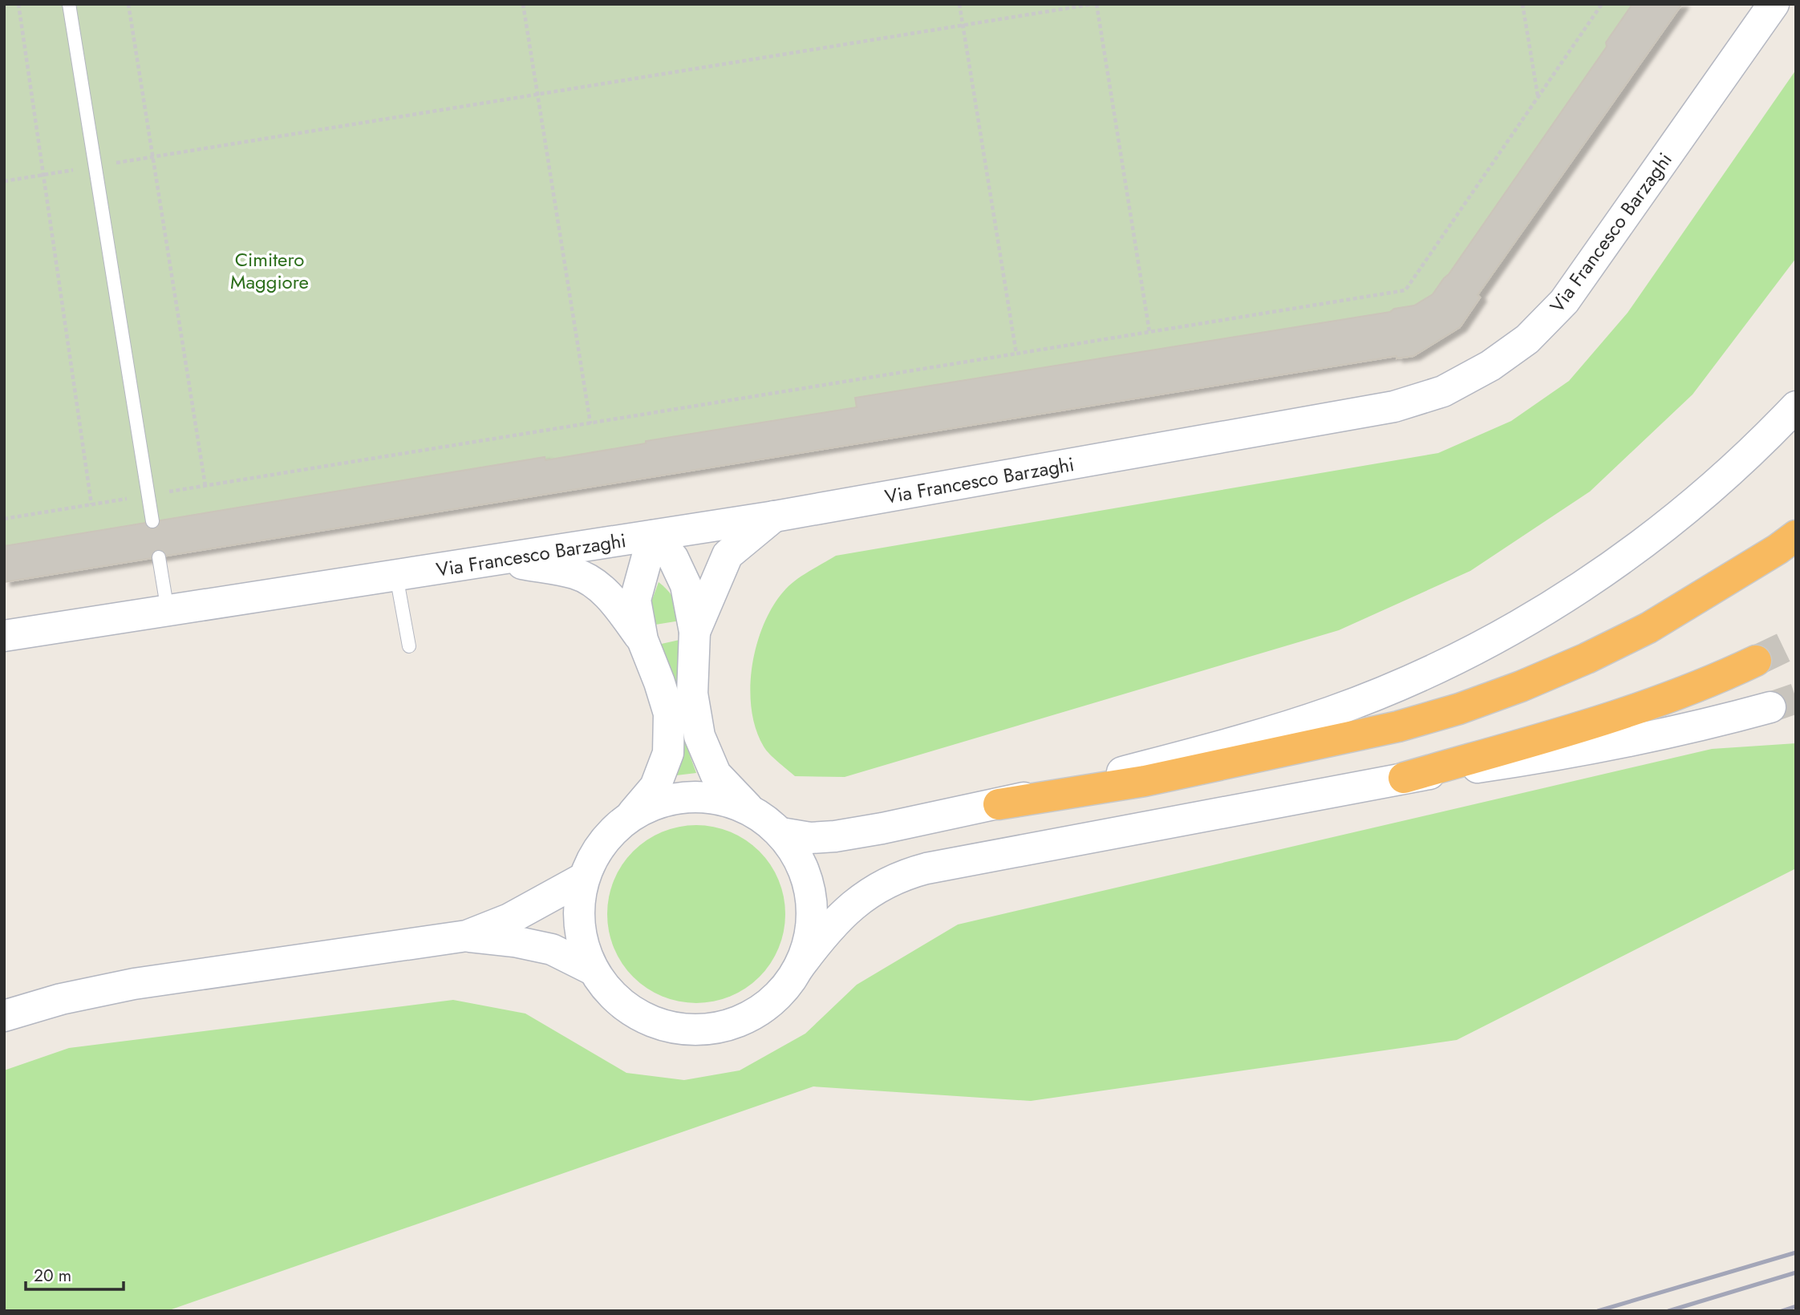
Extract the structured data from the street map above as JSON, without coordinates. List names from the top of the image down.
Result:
{
  "streets": {
    "street": ["Via Francesco Barzaghi"]
  },
  "parks": ["Cimitero Maggiore"],
  "scale_bar": "20 m"
}
